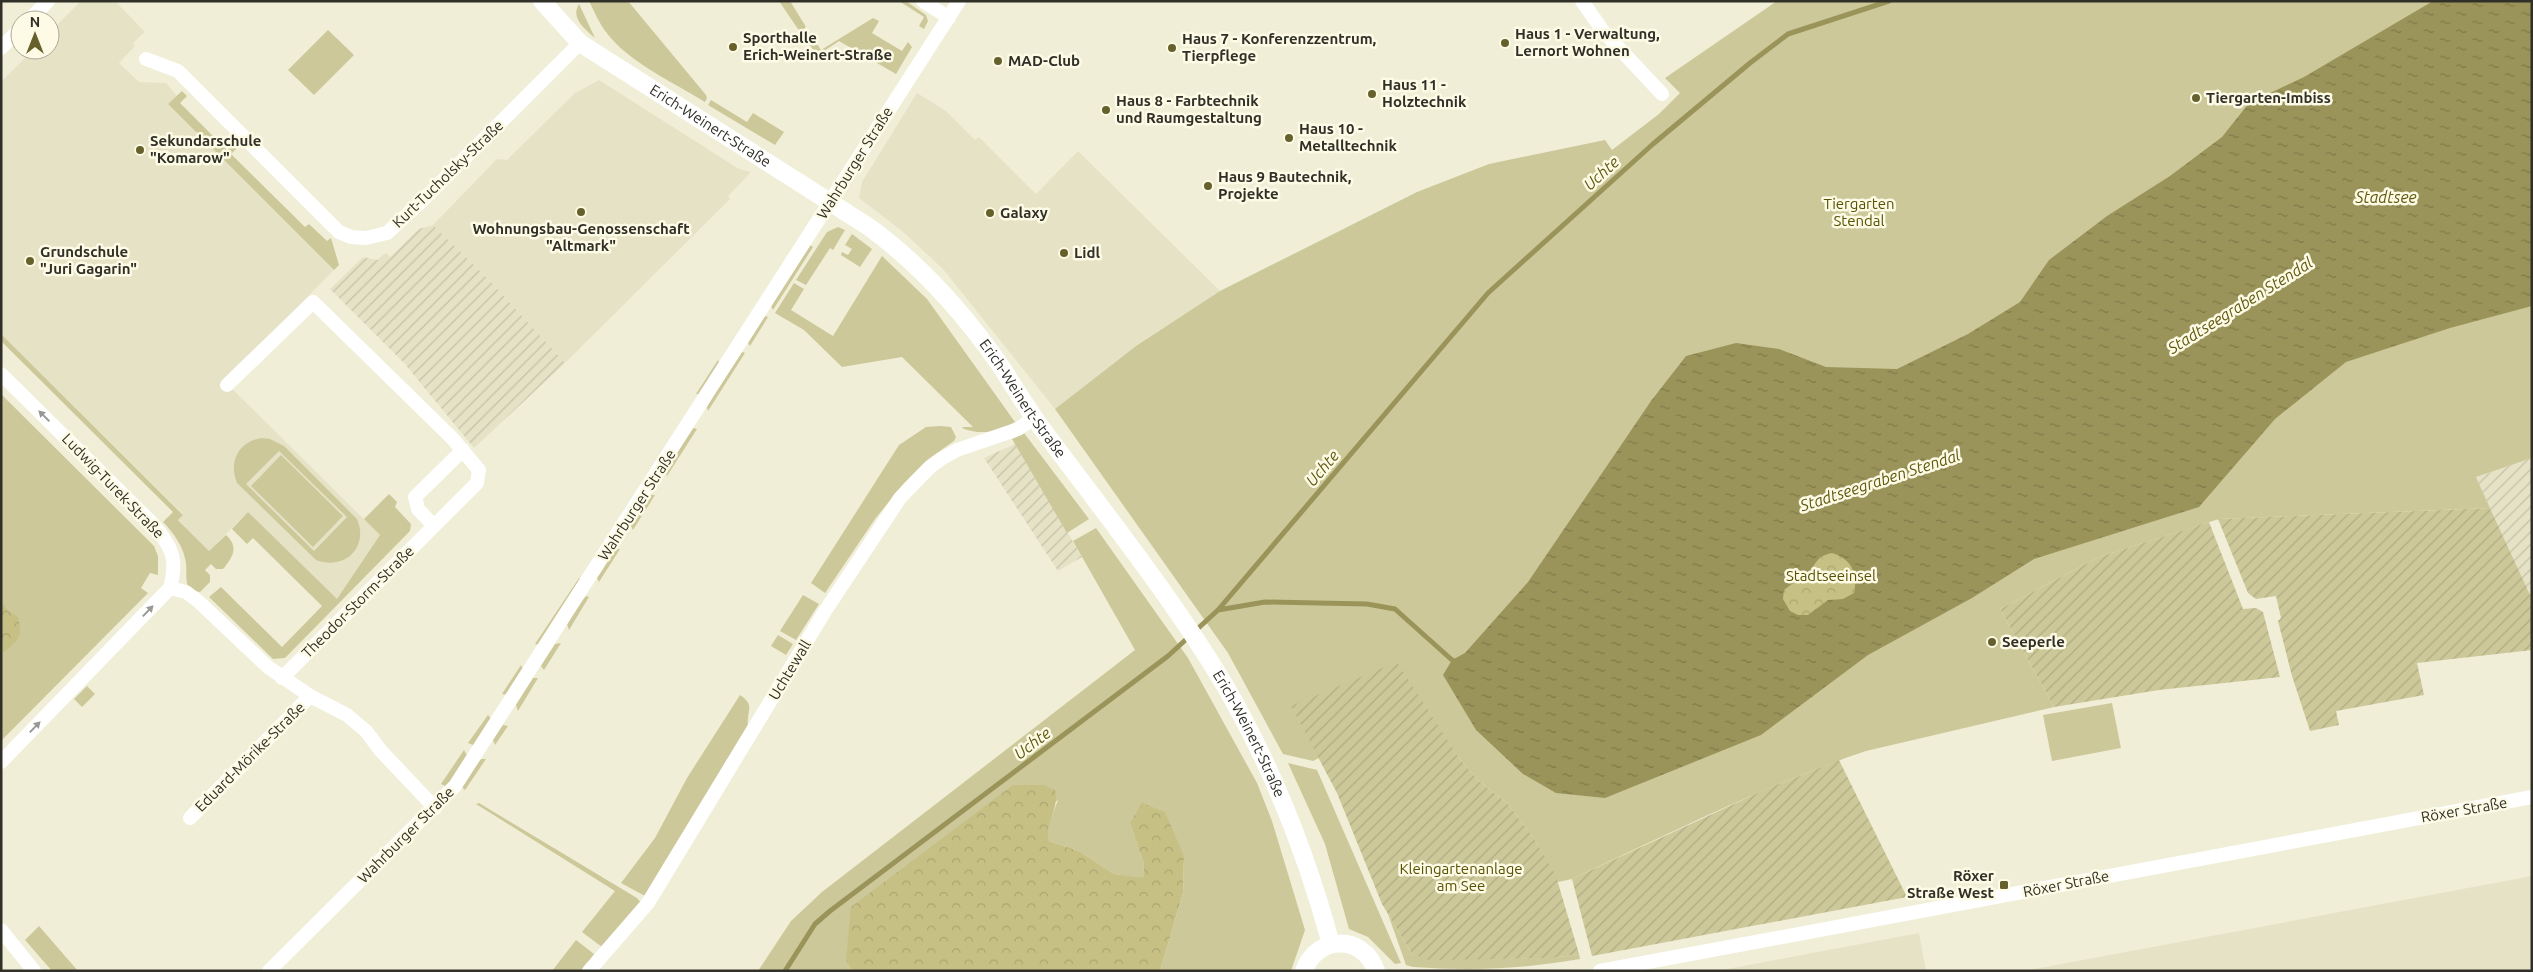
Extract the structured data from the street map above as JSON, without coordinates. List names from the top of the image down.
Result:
{
  "streets": {
    "street": [
      "Erich-Weinert-Straße",
      "Wahrburger Straße",
      "Kurt-Tucholsky-Straße",
      "Ludwig-Turek-Straße",
      "Theodor-Storm-Straße",
      "Uchtewall",
      "Eduard-Mörike-Straße",
      "Röxer Straße"
    ]
  },
  "crossings": [
    ["Erich-Weinert-Straße", "Wahrburger Straße"],
    ["Erich-Weinert-Straße", "Kurt-Tucholsky-Straße"],
    ["Erich-Weinert-Straße", "Uchtewall"]
  ],
  "one_way": ["Ludwig-Turek-Straße"],
  "water": ["Uchte", "Stadtsee", "Stadtseegraben Stendal"],
  "parks": ["Tiergarten Stendal", "Stadtseeinsel", "Kleingartenanlage am See"],
  "places": {
    "other": [
      "Haus 1 - Verwaltung, Lernort Wohnen",
      "Sporthalle Erich-Weinert-Straße",
      "Haus 7 - Konferenzzentrum, Tierpflege",
      "MAD-Club",
      "Haus 11 - Holztechnik",
      "Tiergarten-Imbiss",
      "Haus 8 - Farbtechnik und Raumgestaltung",
      "Haus 10 - Metalltechnik",
      "Sekundarschule \"Komarow\"",
      "Haus 9 Bautechnik, Projekte",
      "Wohnungsbau-Genossenschaft \"Altmark\"",
      "Galaxy",
      "Lidl",
      "Grundschule \"Juri Gagarin\"",
      "Seeperle"
    ],
    "transit": ["Röxer Straße West"]
  },
  "north": "top"
}
